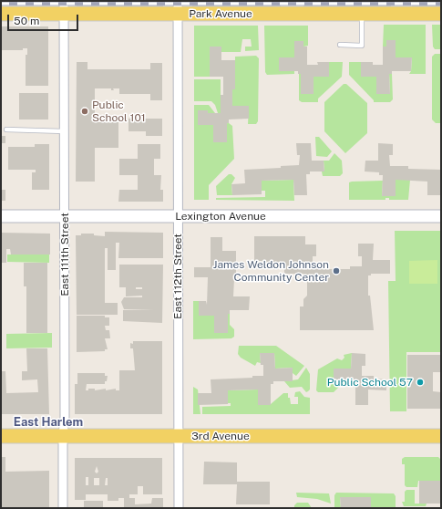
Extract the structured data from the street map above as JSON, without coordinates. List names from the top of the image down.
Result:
{
  "streets": {
    "main road": ["Park Avenue", "Lexington Avenue", "3rd Avenue"],
    "street": ["East 111th Street", "East 112th Street"]
  },
  "crossings": [
    ["Park Avenue", "East 111th Street"],
    ["Park Avenue", "East 112th Street"],
    ["Lexington Avenue", "East 111th Street"],
    ["Lexington Avenue", "East 112th Street"],
    ["East 111th Street", "3rd Avenue"],
    ["East 112th Street", "3rd Avenue"]
  ],
  "districts": ["East Harlem"],
  "places": ["Public School 101", "James Weldon Johnson Community Center", "Public School 57"],
  "scale_bar": "50 m"
}
